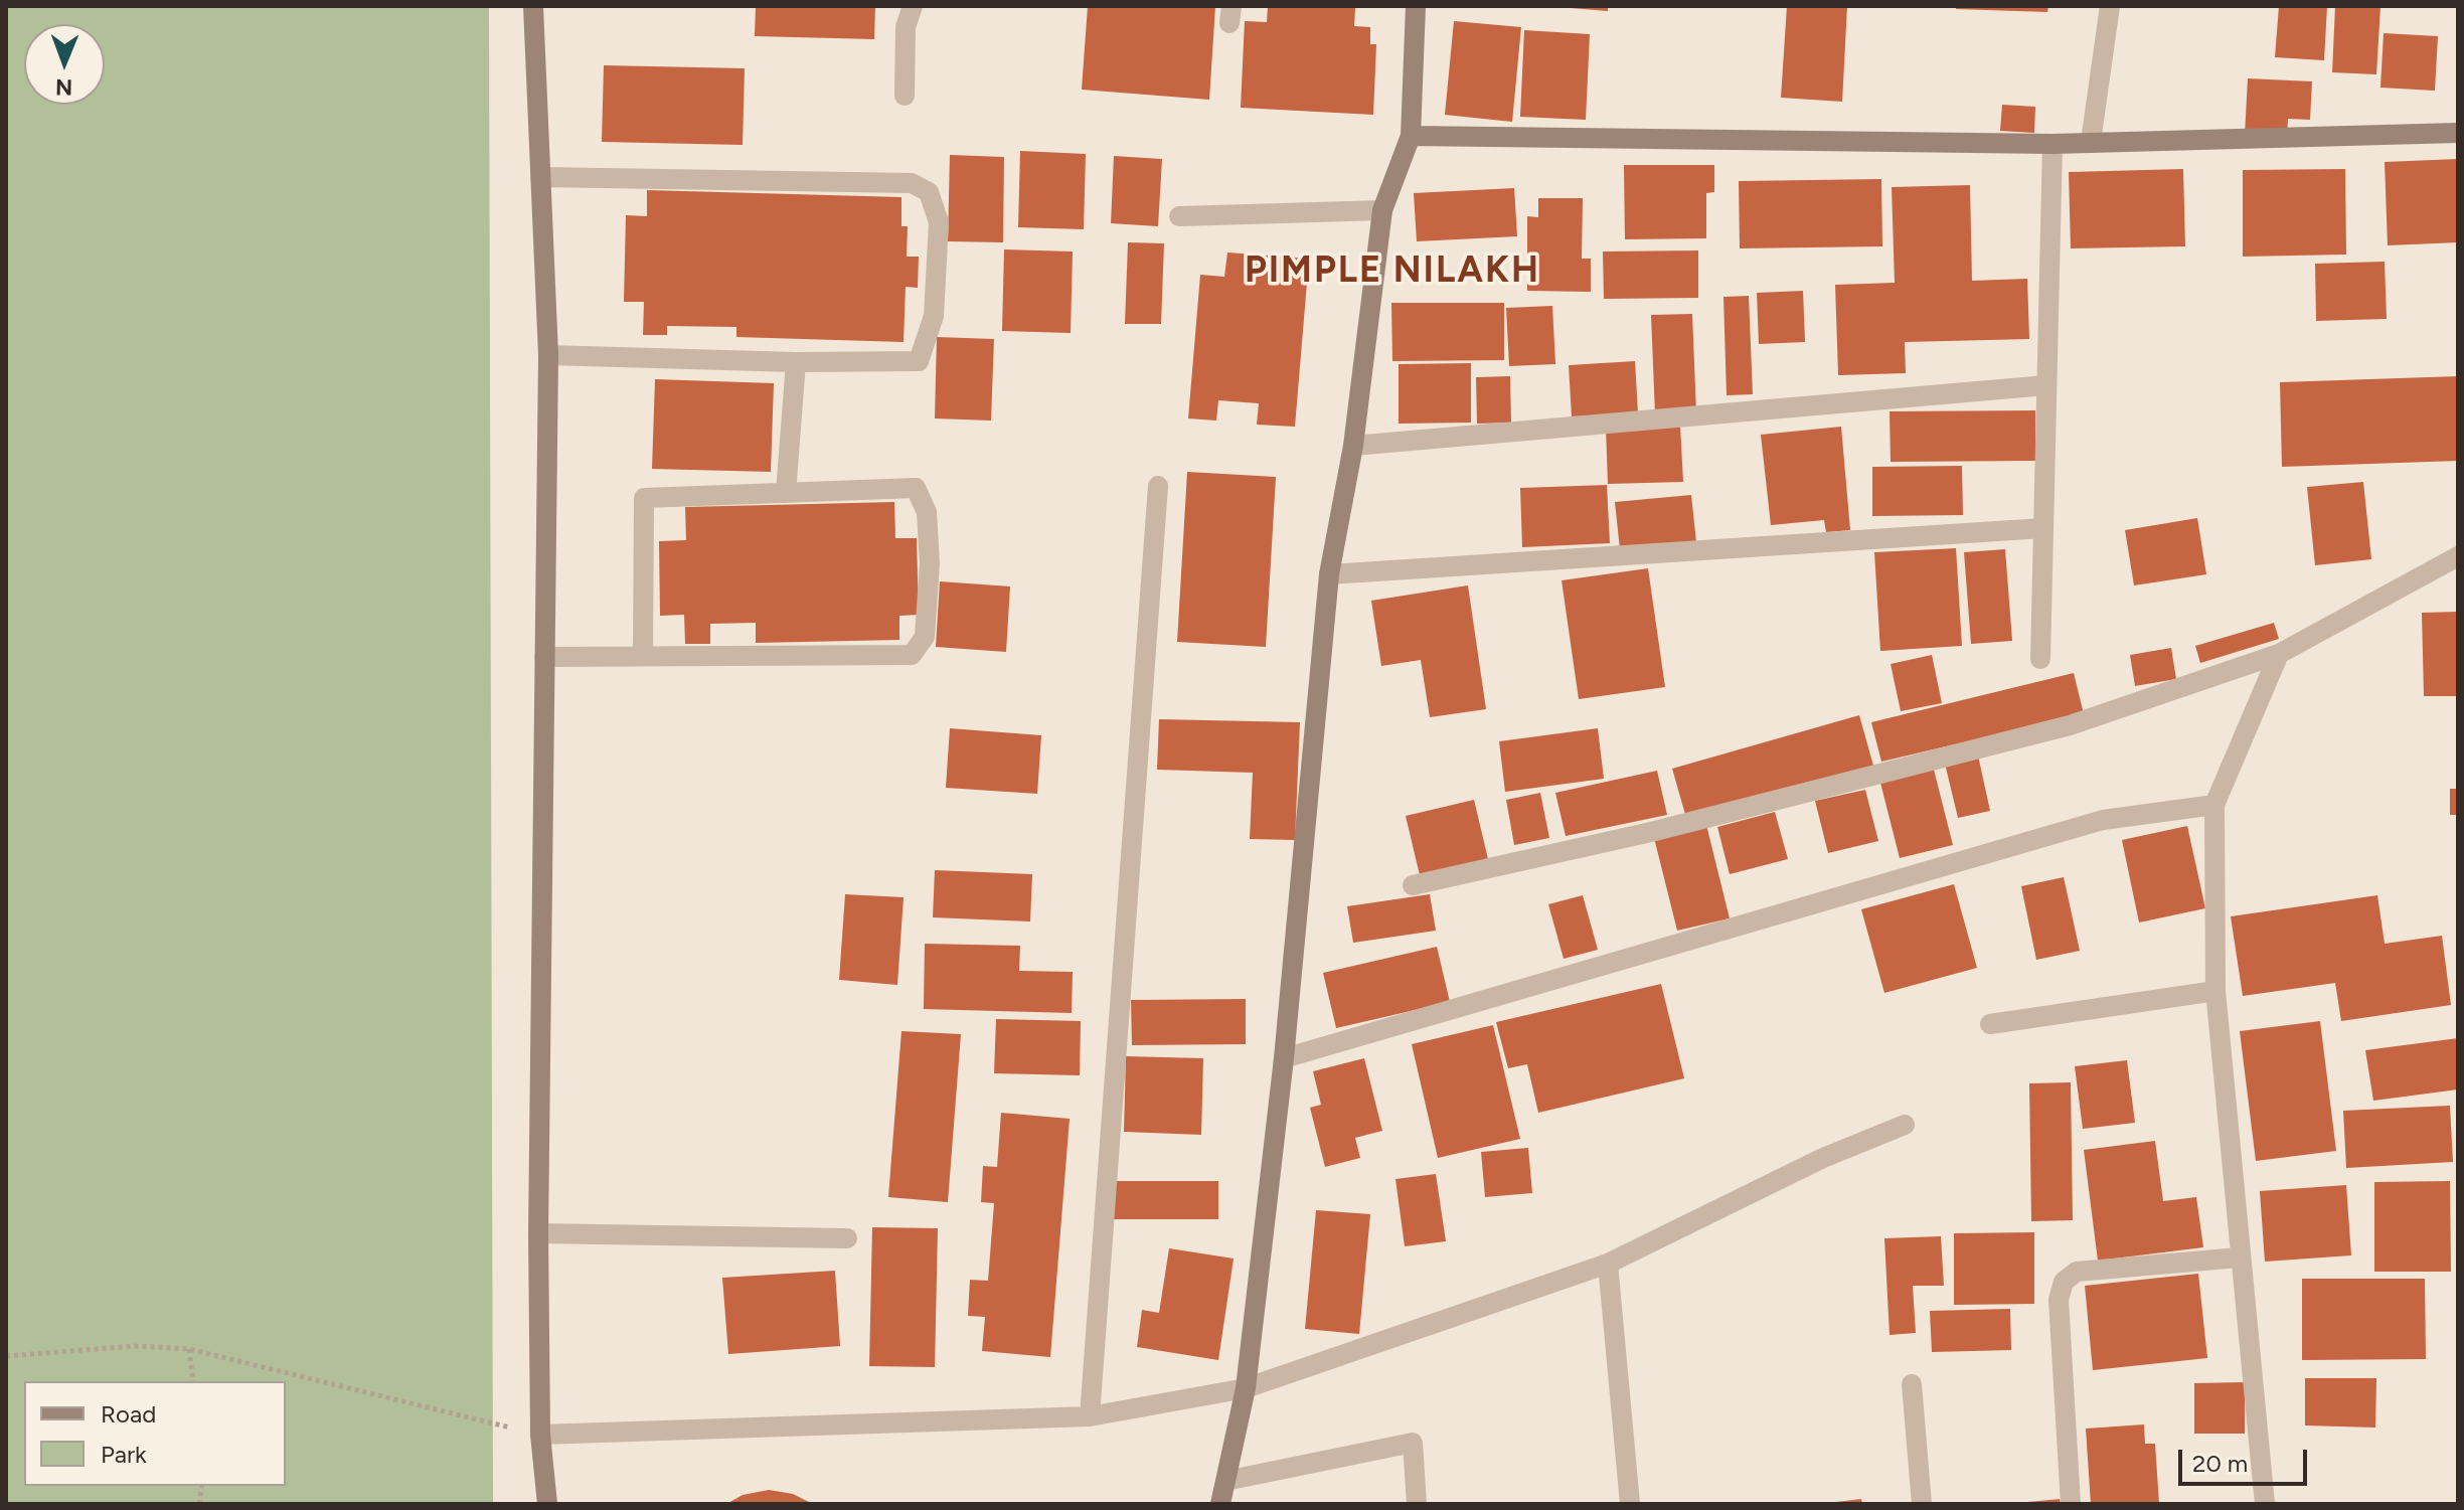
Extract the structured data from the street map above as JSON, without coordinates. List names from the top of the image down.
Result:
{
  "districts": ["PIMPLE NILAKH"],
  "legend": ["Road", "Park"],
  "scale_bar": "20 m",
  "north": "bottom"
}
